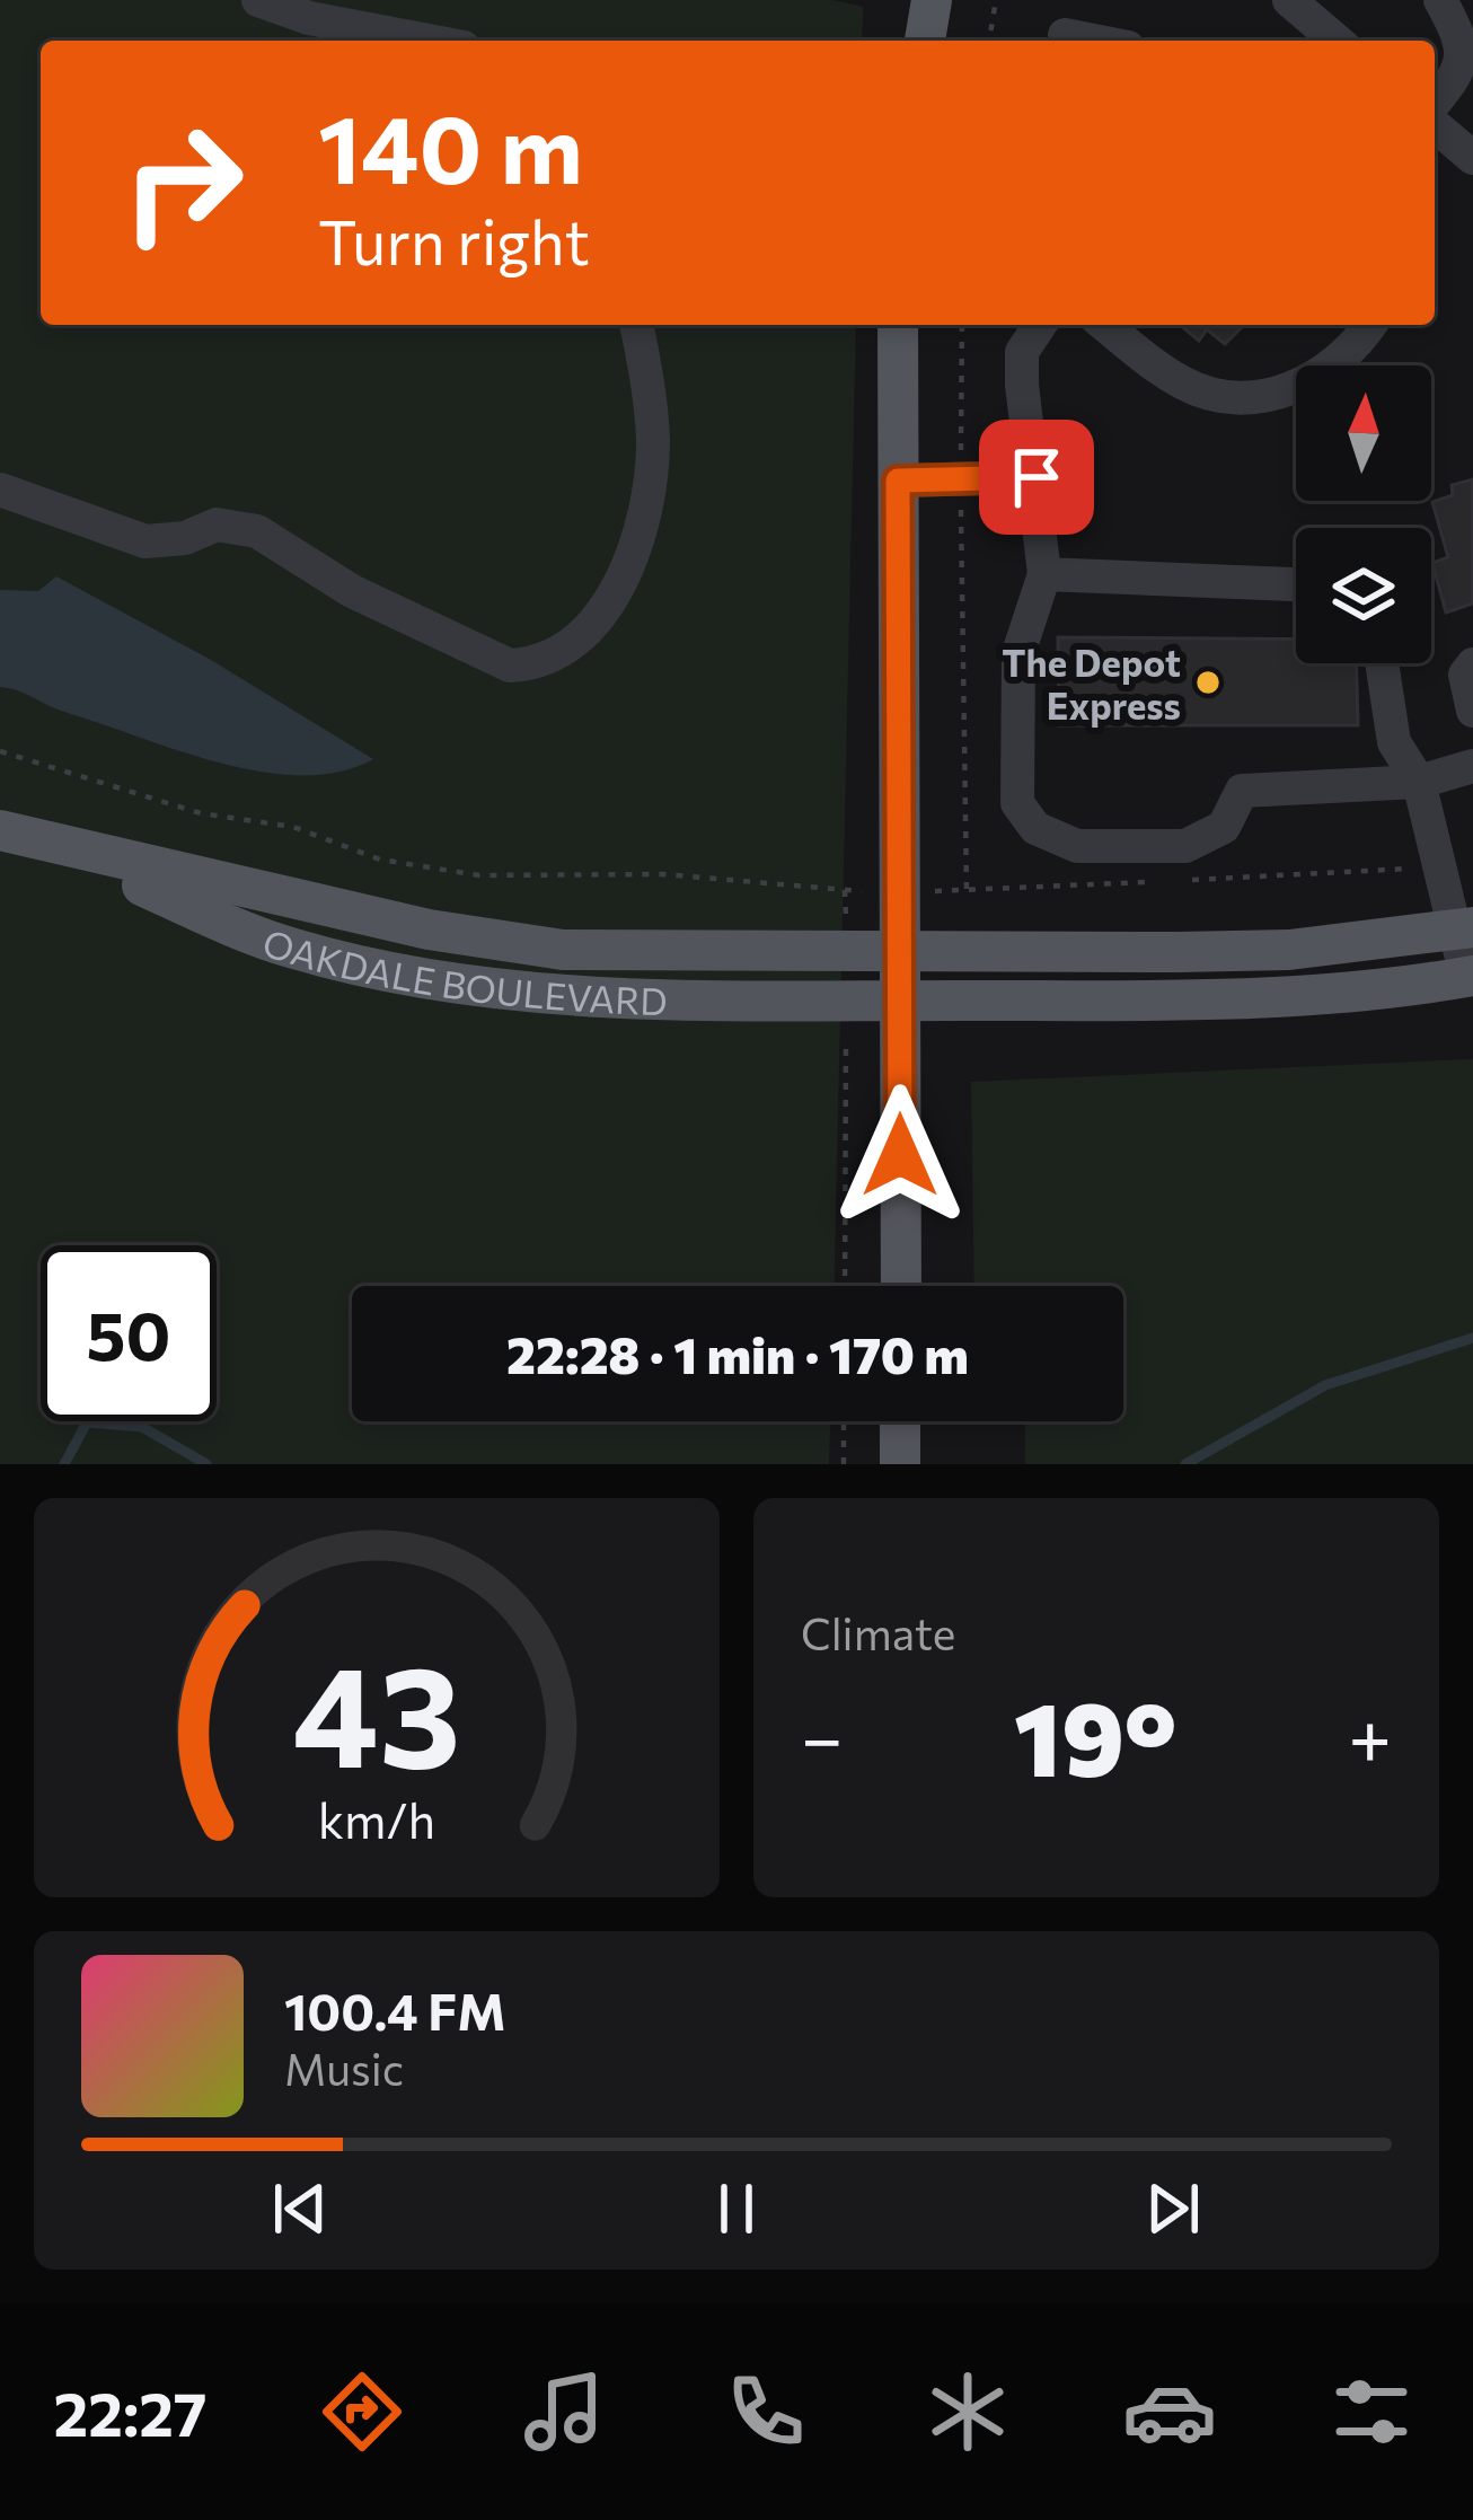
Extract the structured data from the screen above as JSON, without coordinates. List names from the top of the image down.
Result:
{
  "streets": {
    "main road": ["OAKDALE BOULEVARD"]
  },
  "places": ["The Depot Express"],
  "north": "top",
  "page": {
    "turn": ["140 m", "Turn right"],
    "limit": "50",
    "trip": "22:28 · 1 min · 170 m",
    "tile": "Climate",
    "heat": ["−", "19°", "+"],
    "song": ["100.4 FM", "Music"],
    "tabs": "22:27",
    "gauge": ["43", "km/h"]
  }
}
